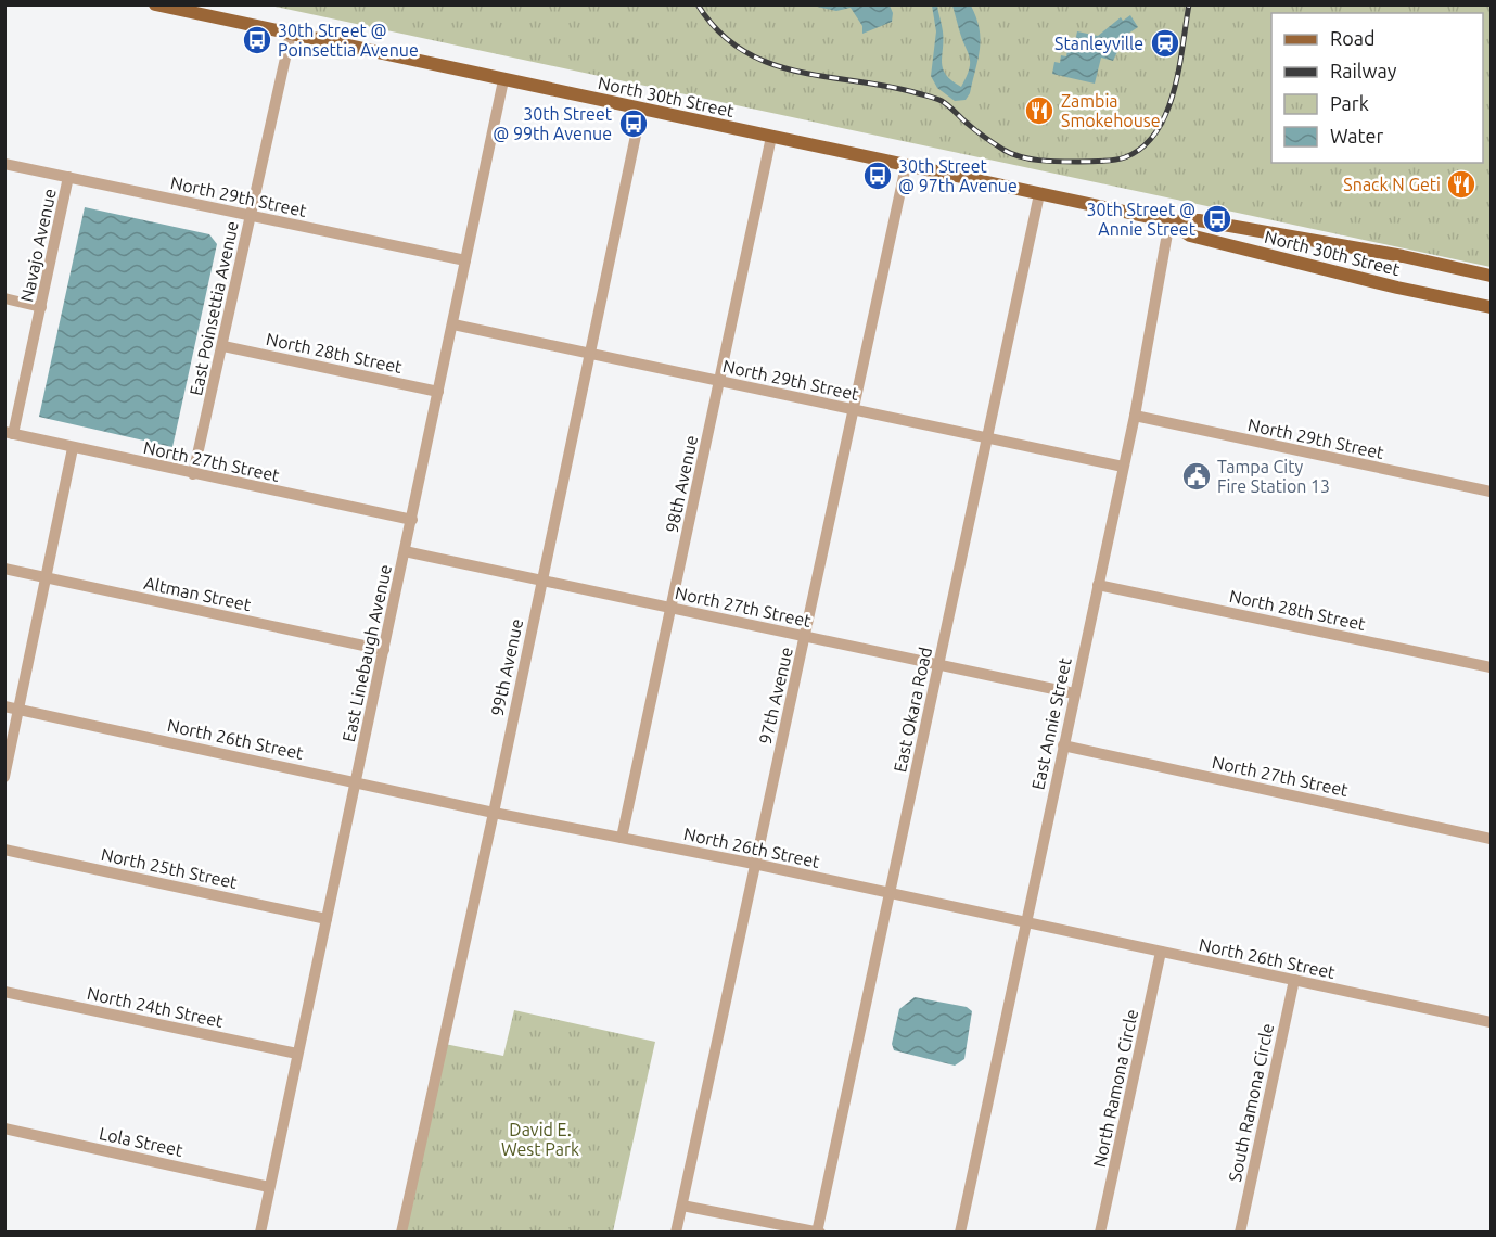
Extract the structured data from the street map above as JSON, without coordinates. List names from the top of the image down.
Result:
{
  "streets": {
    "main road": ["North 30th Street"],
    "street": [
      "North 29th Street",
      "Navajo Avenue",
      "East Poinsettia Avenue",
      "North 28th Street",
      "North 27th Street",
      "98th Avenue",
      "Altman Street",
      "East Linebaugh Avenue",
      "99th Avenue",
      "97th Avenue",
      "East Okara Road",
      "East Annie Street",
      "North 26th Street",
      "North 25th Street",
      "North 24th Street",
      "North Ramona Circle",
      "South Ramona Circle",
      "Lola Street"
    ]
  },
  "crossings": [
    ["North 30th Street", "East Poinsettia Avenue"],
    ["North 30th Street", "98th Avenue"],
    ["North 30th Street", "East Linebaugh Avenue"],
    ["North 30th Street", "99th Avenue"],
    ["North 30th Street", "97th Avenue"],
    ["North 30th Street", "East Okara Road"],
    ["North 30th Street", "East Annie Street"],
    ["North 29th Street", "Navajo Avenue"],
    ["North 29th Street", "East Poinsettia Avenue"],
    ["North 29th Street", "98th Avenue"],
    ["North 29th Street", "East Linebaugh Avenue"],
    ["North 29th Street", "99th Avenue"],
    ["North 29th Street", "97th Avenue"],
    ["North 29th Street", "East Okara Road"],
    ["North 29th Street", "East Annie Street"],
    ["Navajo Avenue", "North 27th Street"],
    ["East Poinsettia Avenue", "North 28th Street"],
    ["East Poinsettia Avenue", "North 27th Street"],
    ["North 28th Street", "East Linebaugh Avenue"],
    ["North 28th Street", "East Annie Street"],
    ["North 27th Street", "98th Avenue"],
    ["North 27th Street", "East Linebaugh Avenue"],
    ["North 27th Street", "99th Avenue"],
    ["North 27th Street", "97th Avenue"],
    ["North 27th Street", "East Okara Road"],
    ["North 27th Street", "East Annie Street"],
    ["98th Avenue", "North 26th Street"],
    ["Altman Street", "East Linebaugh Avenue"],
    ["East Linebaugh Avenue", "North 26th Street"],
    ["East Linebaugh Avenue", "North 25th Street"],
    ["East Linebaugh Avenue", "North 24th Street"],
    ["East Linebaugh Avenue", "Lola Street"],
    ["99th Avenue", "North 26th Street"],
    ["97th Avenue", "North 26th Street"],
    ["East Okara Road", "North 26th Street"],
    ["East Annie Street", "North 26th Street"],
    ["North 26th Street", "North Ramona Circle"],
    ["North 26th Street", "South Ramona Circle"]
  ],
  "parks": ["David E. West Park"],
  "places": {
    "bus stop": [
      "30th Street @ Poinsettia Avenue",
      "30th Street @ 99th Avenue",
      "30th Street @ 97th Avenue",
      "30th Street @ Annie Street"
    ],
    "station": ["Stanleyville"],
    "restaurant": ["Zambia Smokehouse", "Snack N Geti"],
    "public building": ["Tampa City Fire Station 13"]
  },
  "legend": [
    "Road",
    "Railway",
    "Park",
    "Water"
  ]
}
